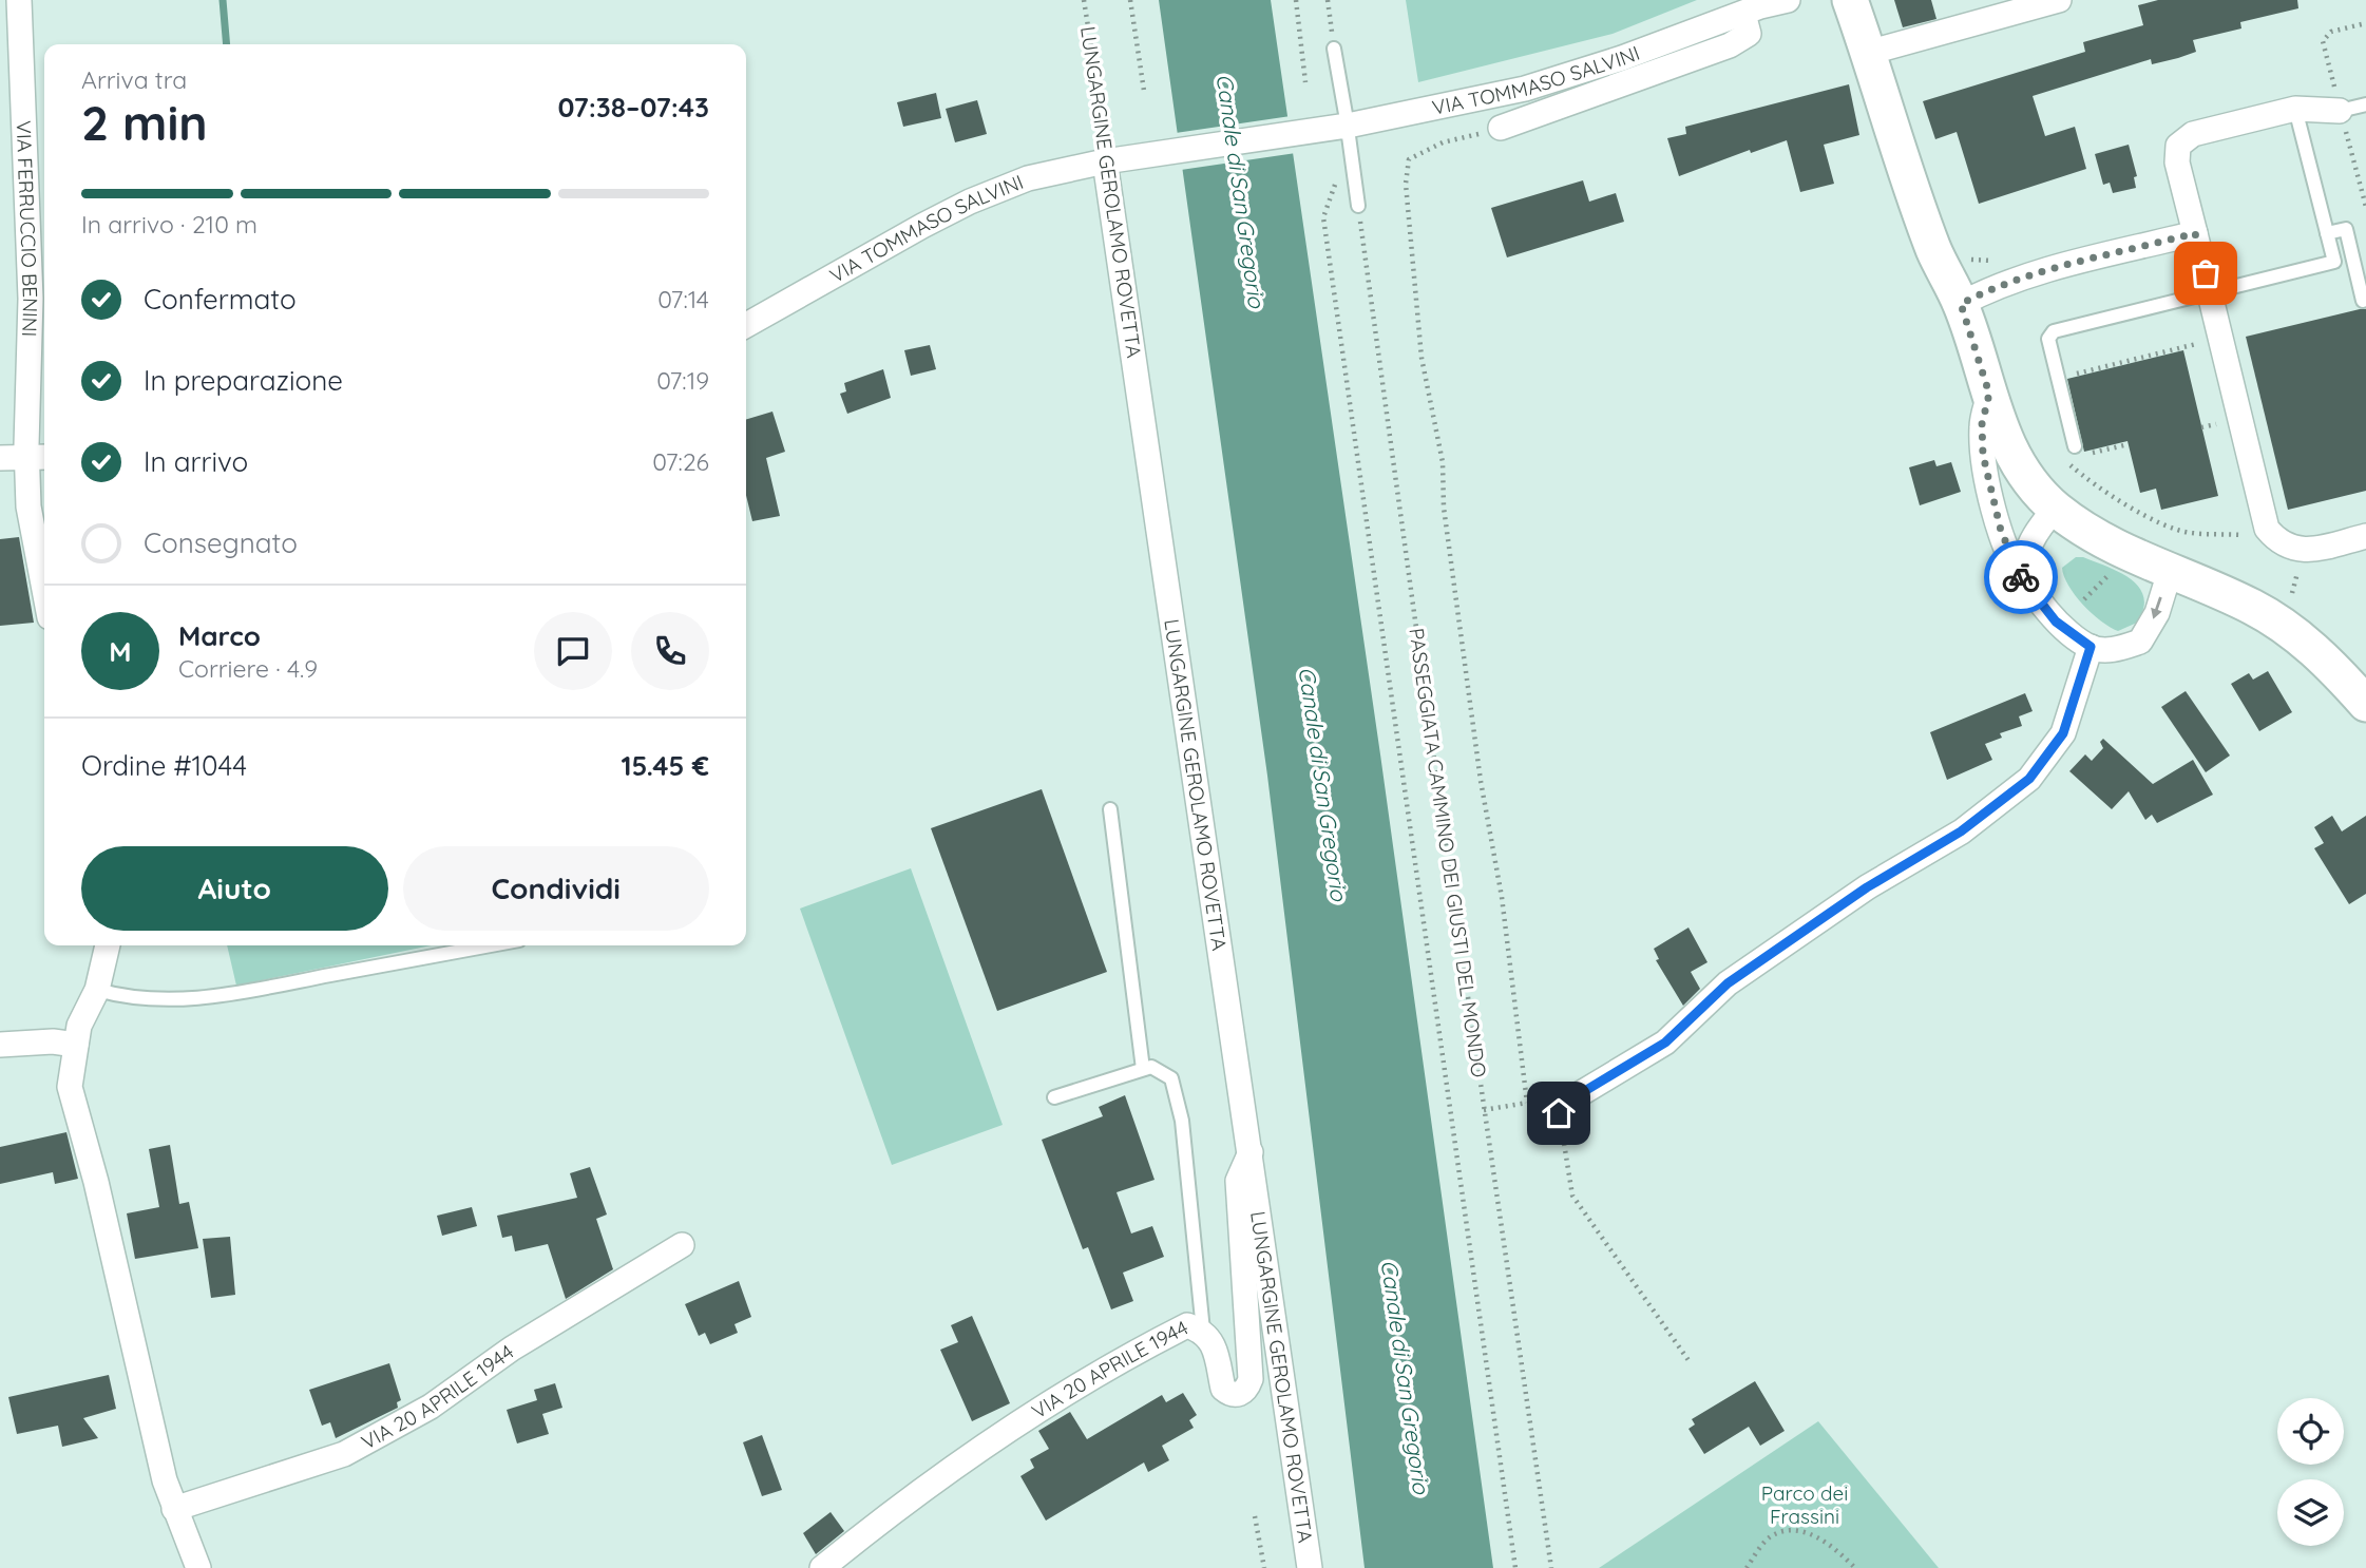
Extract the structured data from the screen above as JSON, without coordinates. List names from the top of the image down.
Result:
{
  "streets": {
    "street": [
      "VIA TOMMASO SALVINI",
      "LUNGARGINE GEROLAMO ROVETTA",
      "VIA FERRUCCIO BENINI",
      "VIA 20 APRILE 1944"
    ],
    "path": ["PASSEGGIATA CAMMINO DEI GIUSTI DEL MONDO"]
  },
  "crossings": [
    ["VIA TOMMASO SALVINI", "LUNGARGINE GEROLAMO ROVETTA"],
    ["LUNGARGINE GEROLAMO ROVETTA", "VIA 20 APRILE 1944"]
  ],
  "water": ["Canale di San Gregorio"],
  "parks": ["Parco dei Frassini"],
  "page": {
    "heading": ["2 min", "Arriva tra", "07:38–07:43"],
    "panel": [
      "Marco",
      "Corriere · 4.9",
      "Ordine #1044",
      "15.45 €"
    ],
    "bar": "In arrivo · 210 m",
    "list": [
      ["Confermato", "07:14"],
      ["In preparazione", "07:19"],
      ["In arrivo", "07:26"],
      "Consegnato"
    ],
    "round": "M",
    "buttons": ["Aiuto", "Condividi"]
  }
}
